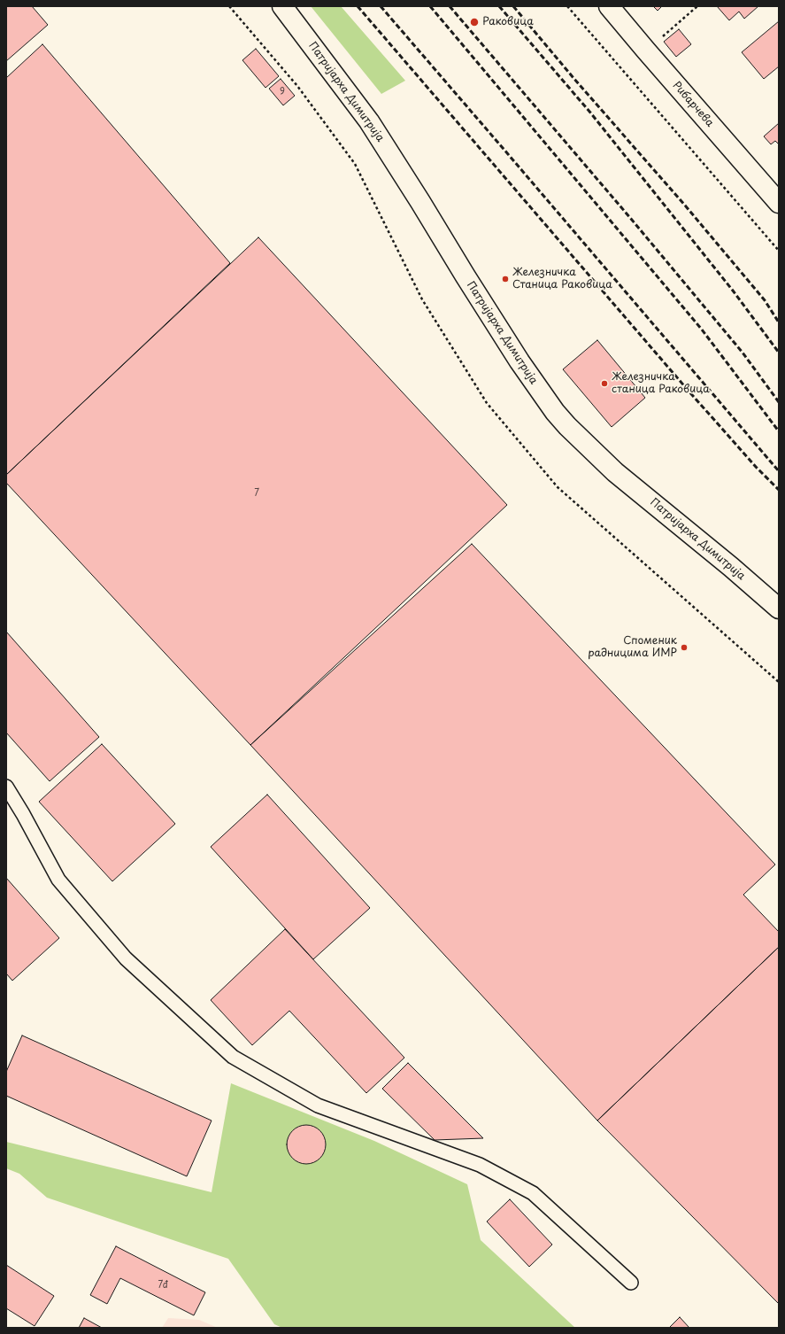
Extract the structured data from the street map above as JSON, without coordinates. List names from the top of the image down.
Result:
{
  "streets": {
    "main road": ["Патријарха Димитрија", "Рибарчева"]
  },
  "places": [
    "Раковица",
    "Железничка Станица Раковица",
    "Железничка станица Раковица",
    "Споменик радницима ИМР"
  ],
  "house_numbers": ["9", "7", "7đ"]
}
